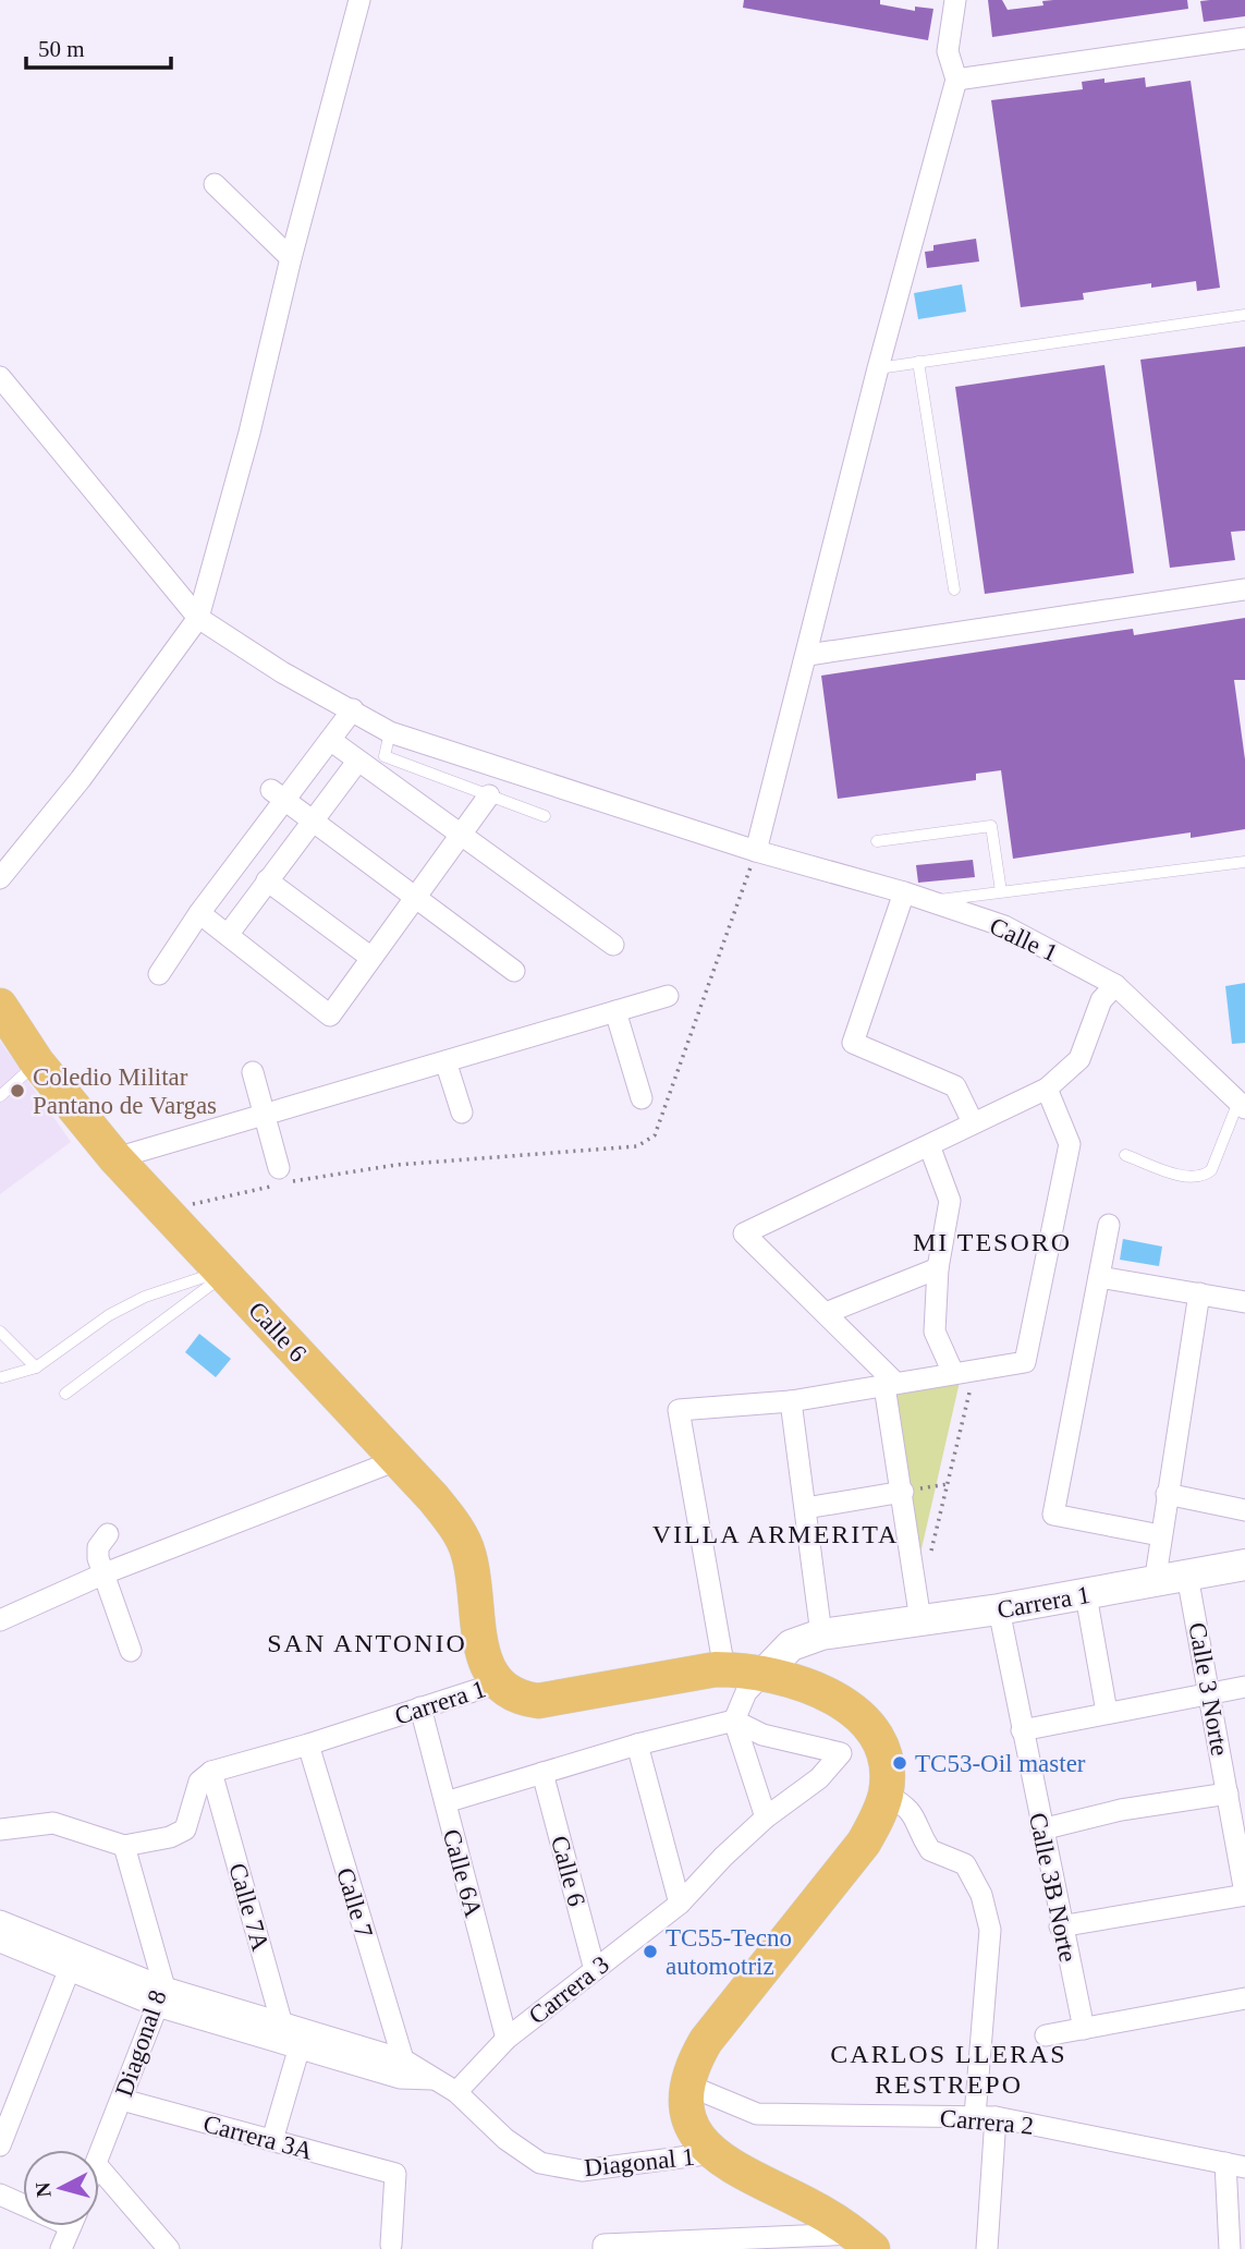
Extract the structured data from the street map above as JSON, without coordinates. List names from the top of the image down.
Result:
{
  "streets": {
    "main road": ["Calle 6", "Carrera 1"],
    "street": [
      "Calle 1",
      "Calle 3 Norte",
      "Calle 6A",
      "Calle 3B Norte",
      "Calle 7",
      "Calle 7A",
      "Carrera 3",
      "Diagonal 8",
      "Carrera 2",
      "Carrera 3A",
      "Diagonal 1"
    ]
  },
  "crossings": [
    ["Calle 6", "Carrera 1"],
    ["Calle 6", "Carrera 3"],
    ["Carrera 1", "Calle 3 Norte"],
    ["Carrera 1", "Calle 6A"],
    ["Carrera 1", "Calle 3B Norte"],
    ["Carrera 1", "Calle 7"],
    ["Carrera 1", "Calle 7A"],
    ["Calle 6A", "Carrera 3"],
    ["Carrera 3", "Diagonal 1"],
    ["Diagonal 8", "Carrera 3A"]
  ],
  "districts": [
    "MI TESORO",
    "VILLA ARMERITA",
    "SAN ANTONIO",
    "CARLOS LLERAS RESTREPO"
  ],
  "places": ["Coledio Militar Pantano de Vargas", "TC53-Oil master", "TC55-Tecno automotriz"],
  "scale_bar": "50 m",
  "north": "left"
}
